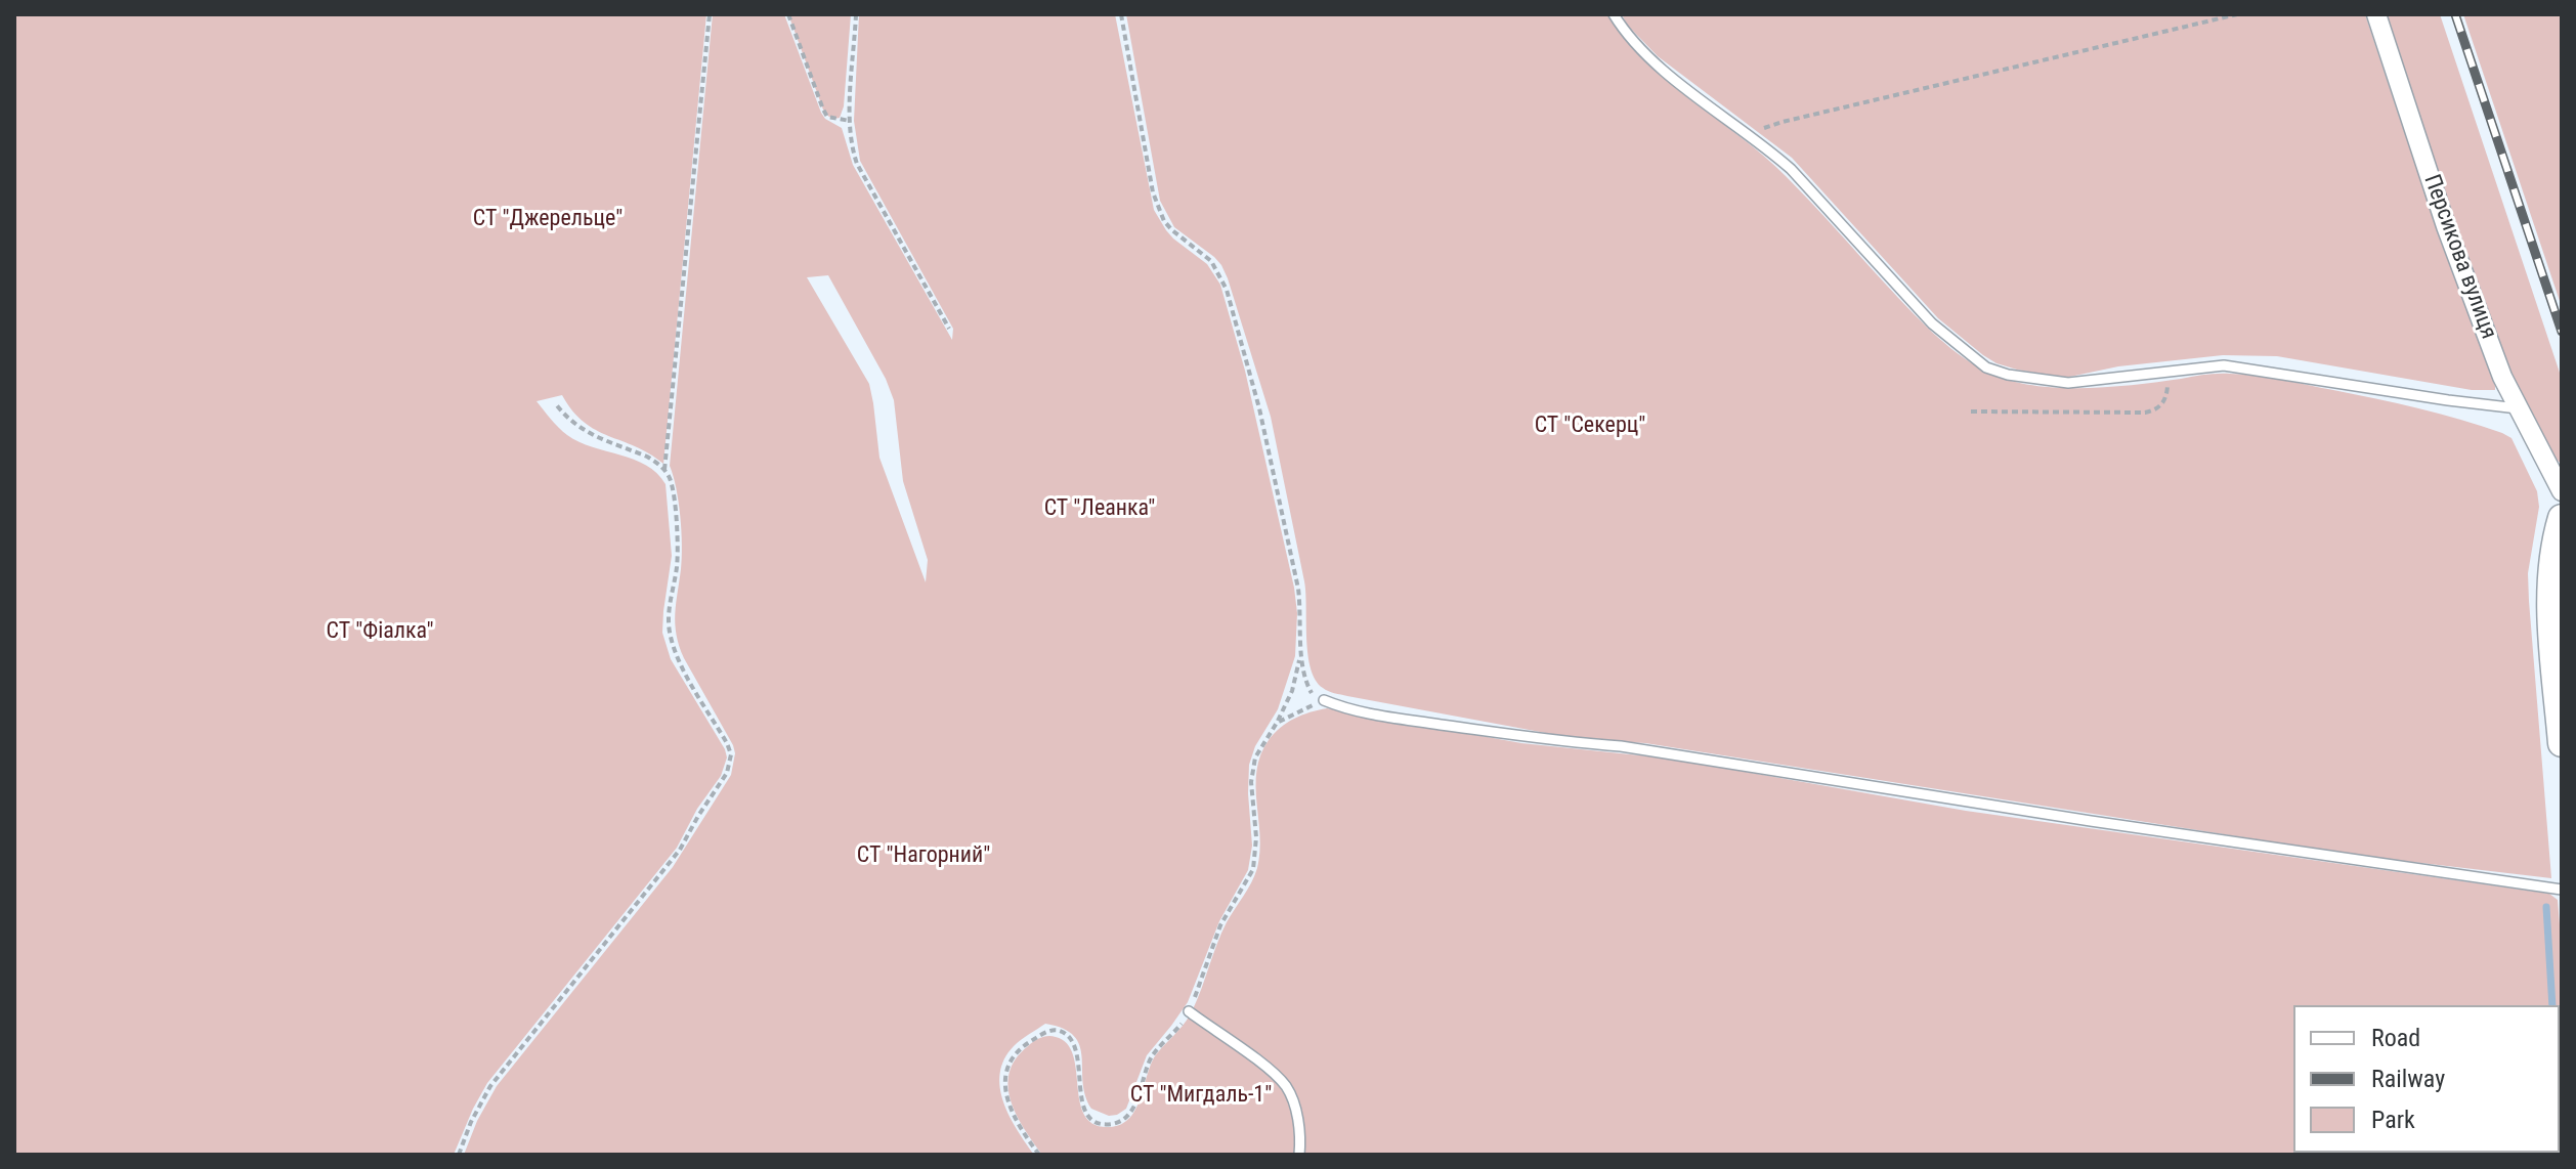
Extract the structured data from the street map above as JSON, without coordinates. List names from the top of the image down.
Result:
{
  "streets": {
    "street": ["Персикова вулиця"]
  },
  "parks": [
    "СТ \"Джерельце\"",
    "СТ \"Секерц\"",
    "СТ \"Леанка\"",
    "СТ \"Фіалка\"",
    "СТ \"Нагорний\"",
    "СТ \"Мигдаль-1\""
  ],
  "legend": ["Road", "Railway", "Park"]
}
